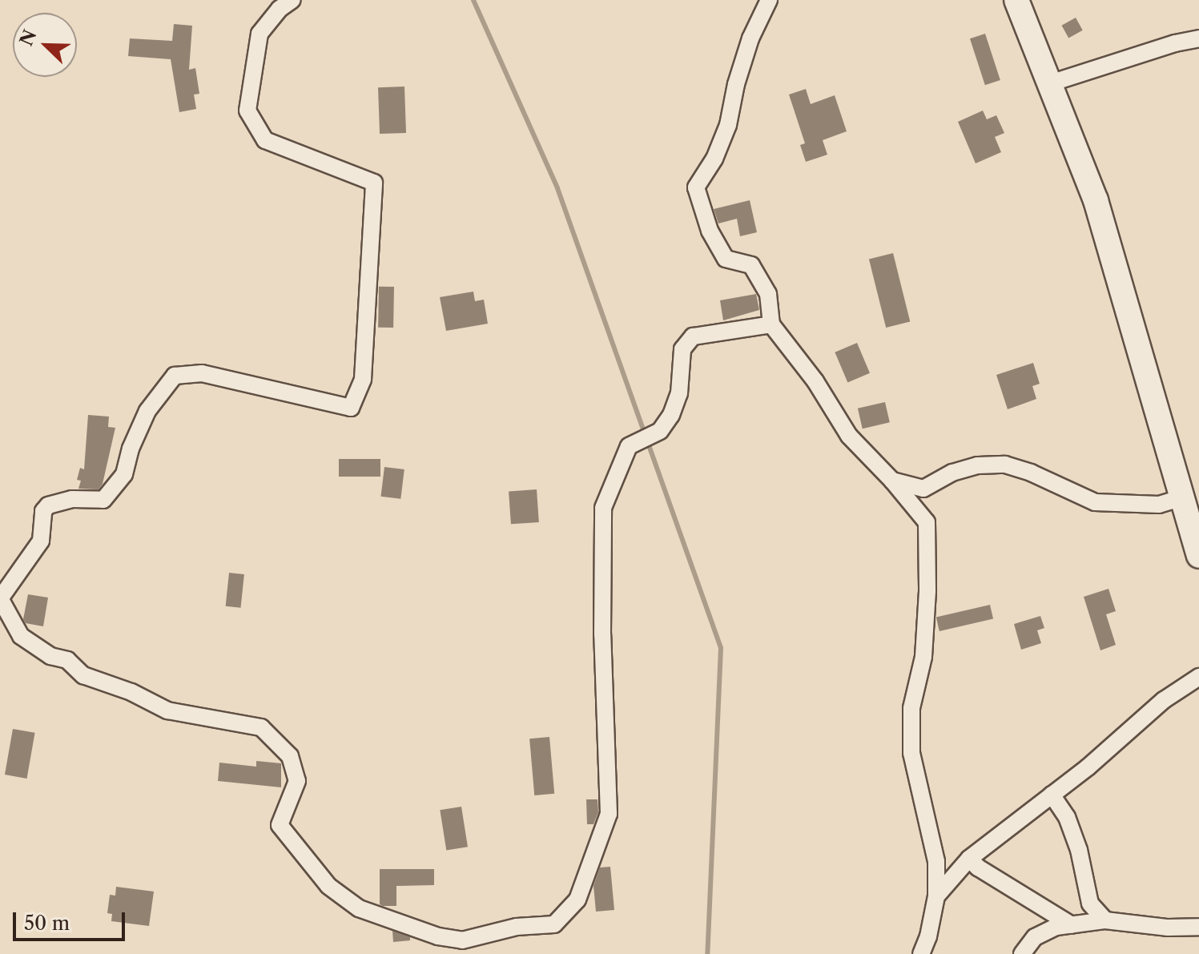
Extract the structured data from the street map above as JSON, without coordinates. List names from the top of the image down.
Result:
{
  "scale_bar": "50 m",
  "north": "top left"
}
